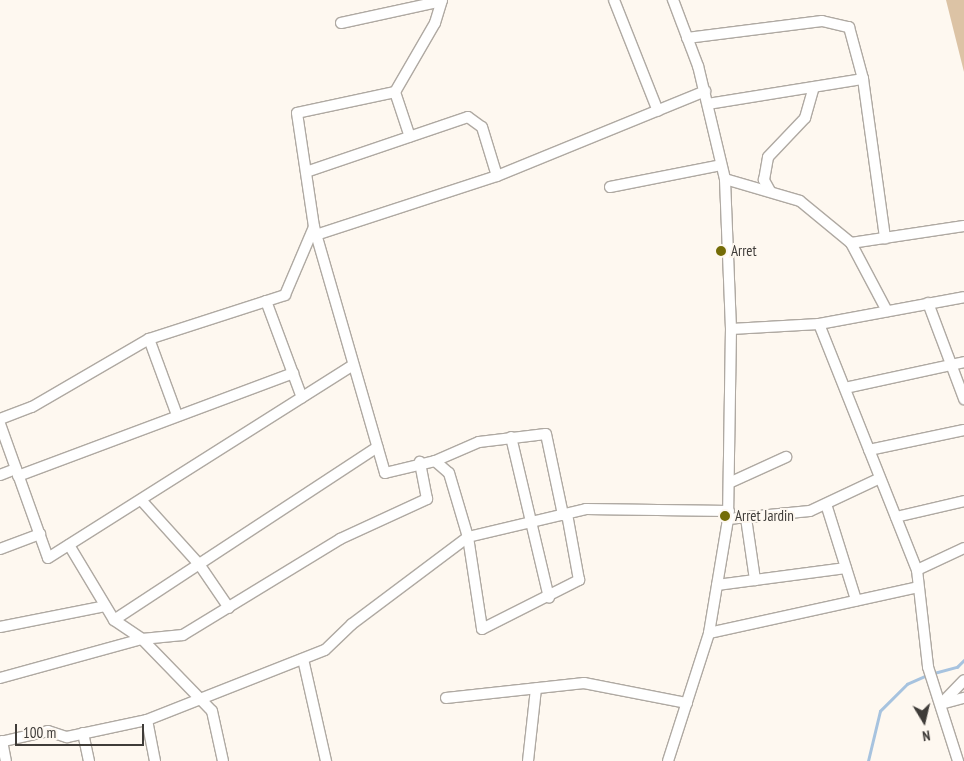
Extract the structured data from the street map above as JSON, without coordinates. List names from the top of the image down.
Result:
{
  "places": ["Arret", "Arret Jardin"],
  "scale_bar": "100 m",
  "north": "bottom"
}
